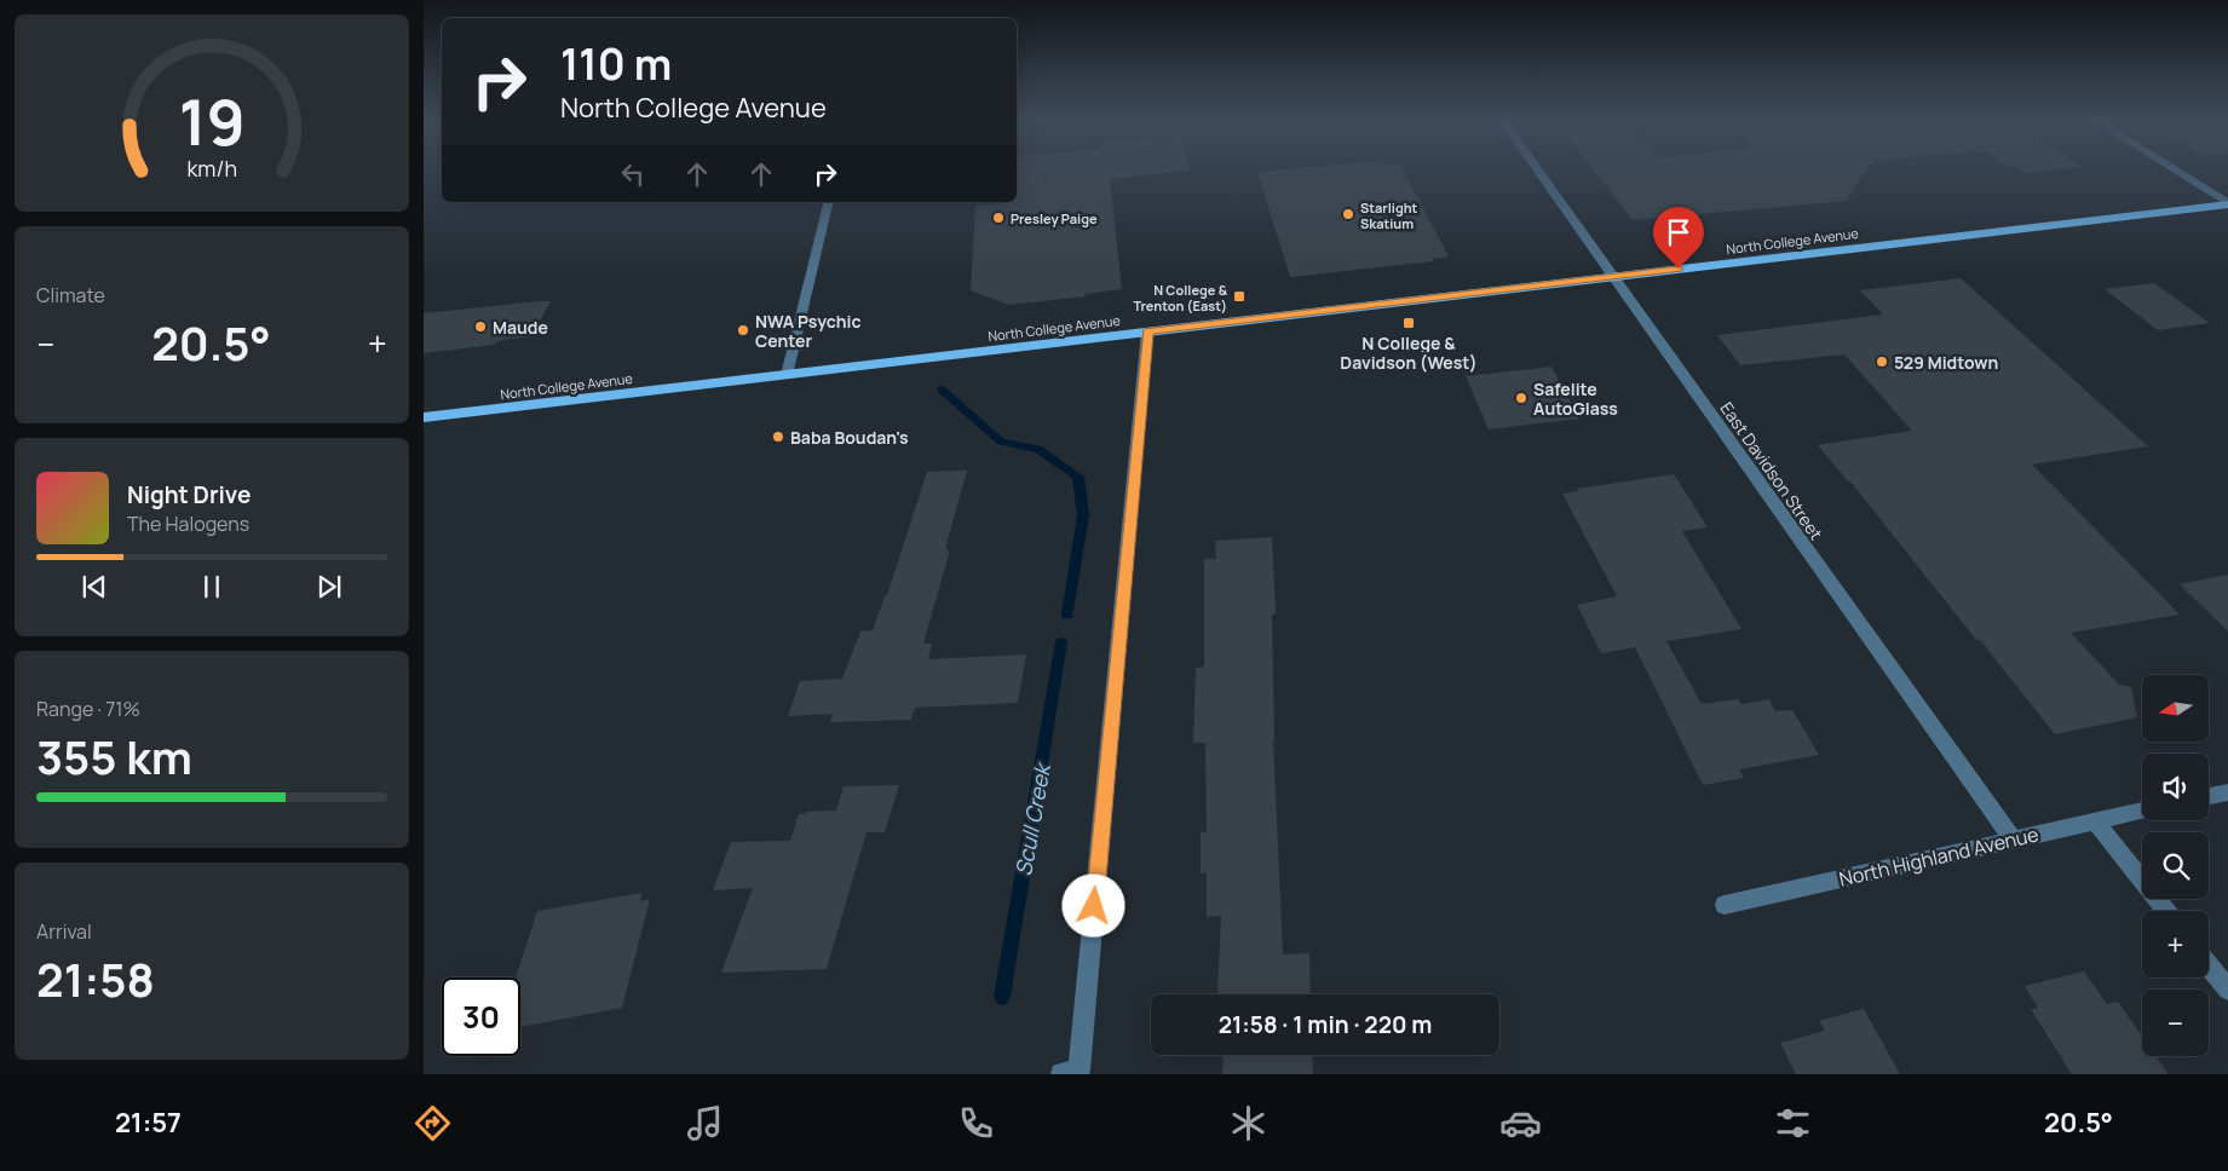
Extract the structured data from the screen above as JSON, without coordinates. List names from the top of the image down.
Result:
{
  "streets": {
    "main road": ["North College Avenue"],
    "street": ["East Davidson Street", "North Highland Avenue"]
  },
  "crossings": [
    ["North College Avenue", "East Davidson Street"],
    ["East Davidson Street", "North Highland Avenue"]
  ],
  "water": ["Scull Creek"],
  "places": {
    "other": [
      "Starlight Skatium",
      "Presley Paige",
      "Maude",
      "NWA Psychic Center",
      "529 Midtown",
      "Safelite AutoGlass",
      "Baba Boudan's"
    ],
    "transit": ["N College & Trenton (East)", "N College & Davidson (West)"]
  },
  "north": "left",
  "page": {
    "turn": ["110 m", "North College Avenue"],
    "tile": [
      "Climate",
      ["Range · 71%", "355 km"],
      ["Arrival", "21:58"]
    ],
    "heat": ["−", "20.5°", "+"],
    "song": ["Night Drive", "The Halogens"],
    "map_buttons": ["+", "−"],
    "limit": "30",
    "trip": "21:58 · 1 min · 220 m",
    "tabs": ["21:57", "20.5°"],
    "gauge": ["19", "km/h"]
  }
}
